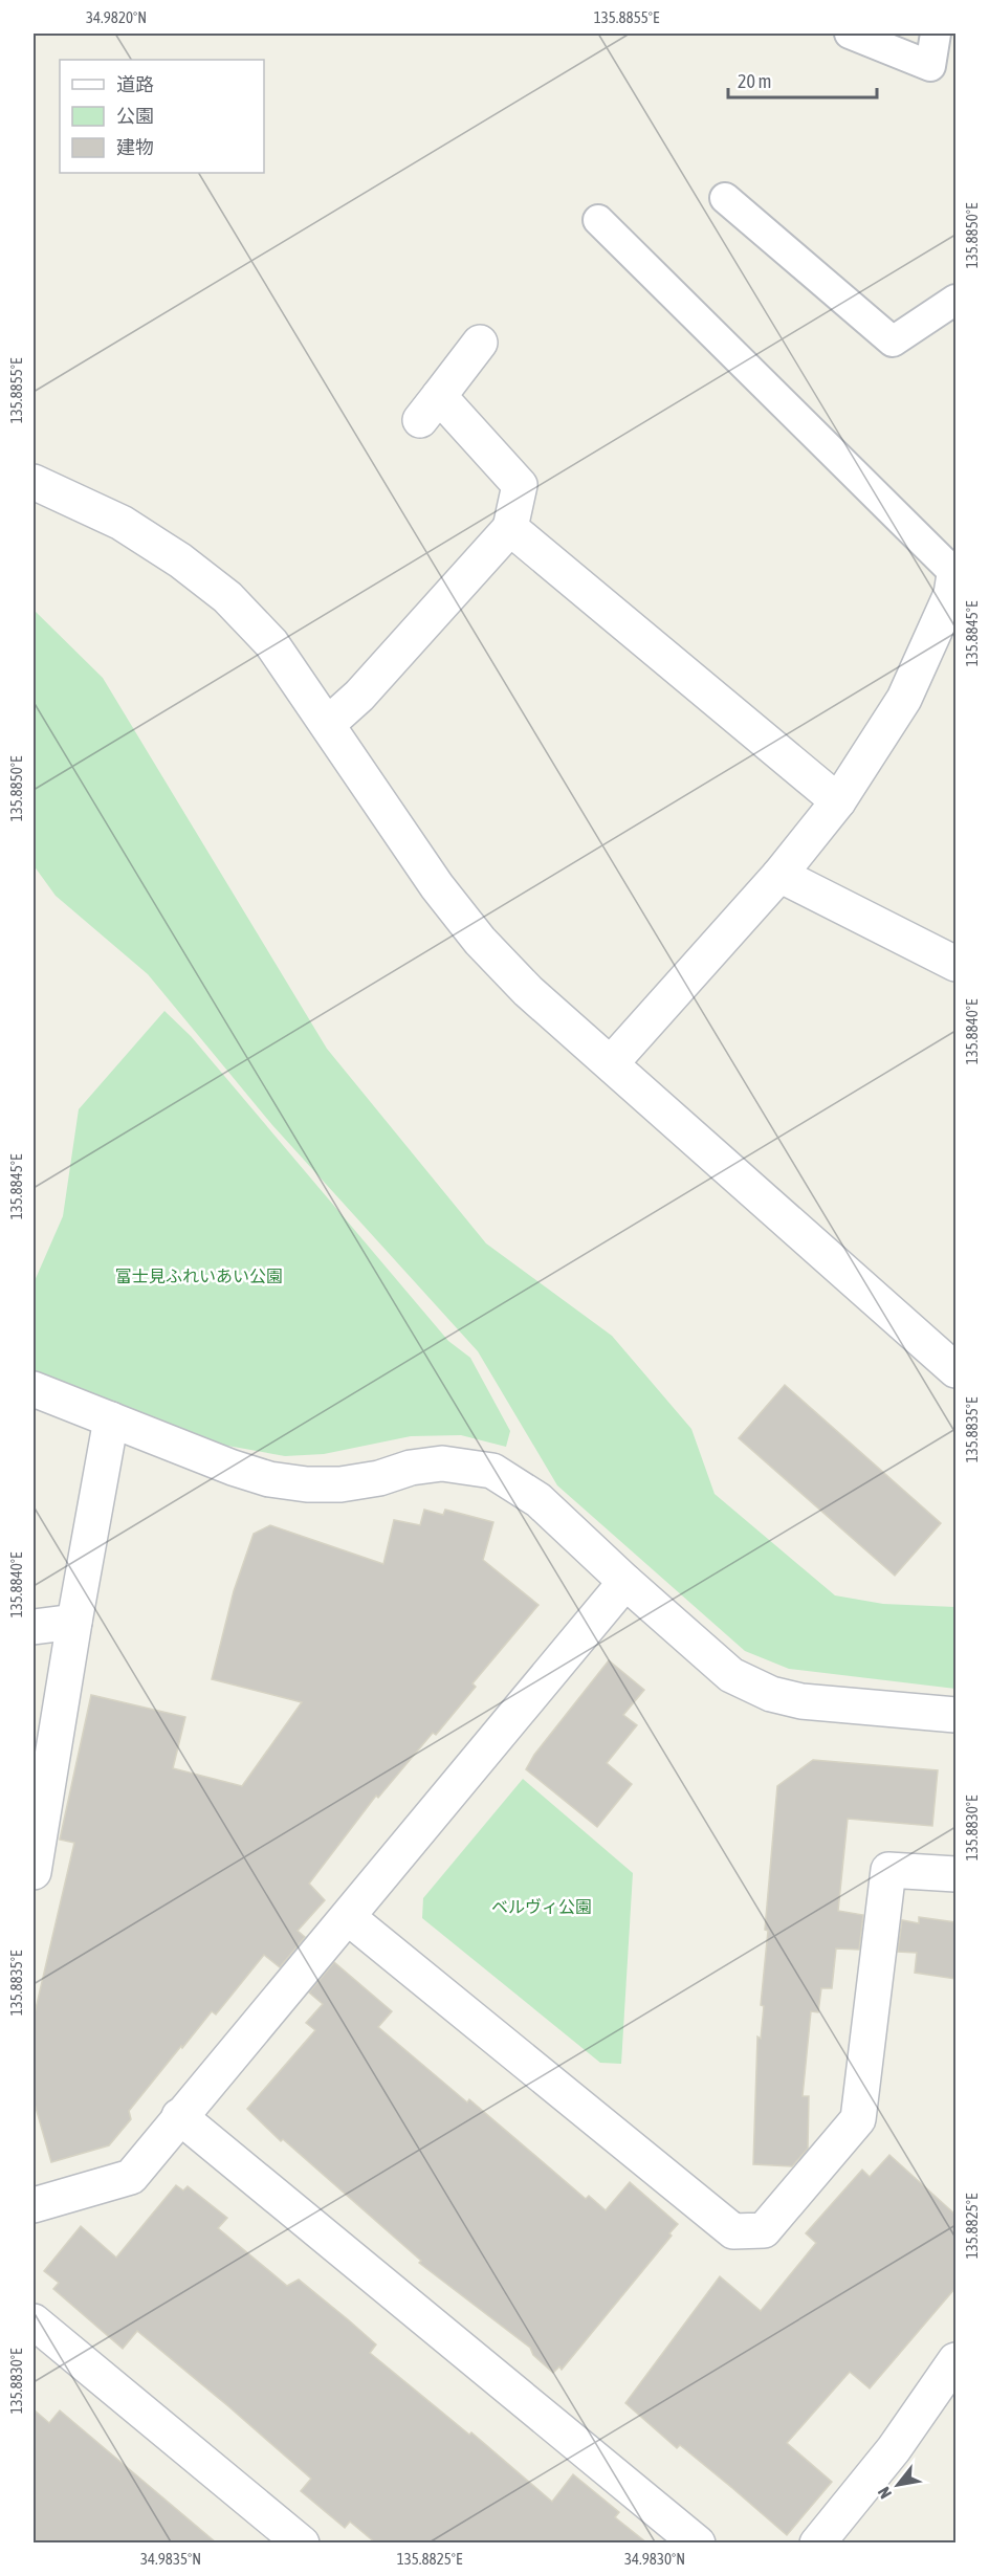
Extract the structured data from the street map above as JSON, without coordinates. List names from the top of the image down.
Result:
{
  "parks": ["富士見ふれいあい公園", "ベルヴィ公園"],
  "legend": ["道路", "公園", "建物"],
  "scale_bar": "20 m",
  "north": "bottom left",
  "coordinates": [
    "34.9820°N",
    "135.8855°E",
    "135.8850°E",
    "135.8845°E",
    "135.8840°E",
    "135.8835°E",
    "135.8830°E",
    "135.8825°E",
    "34.9835°N",
    "34.9830°N"
  ]
}
